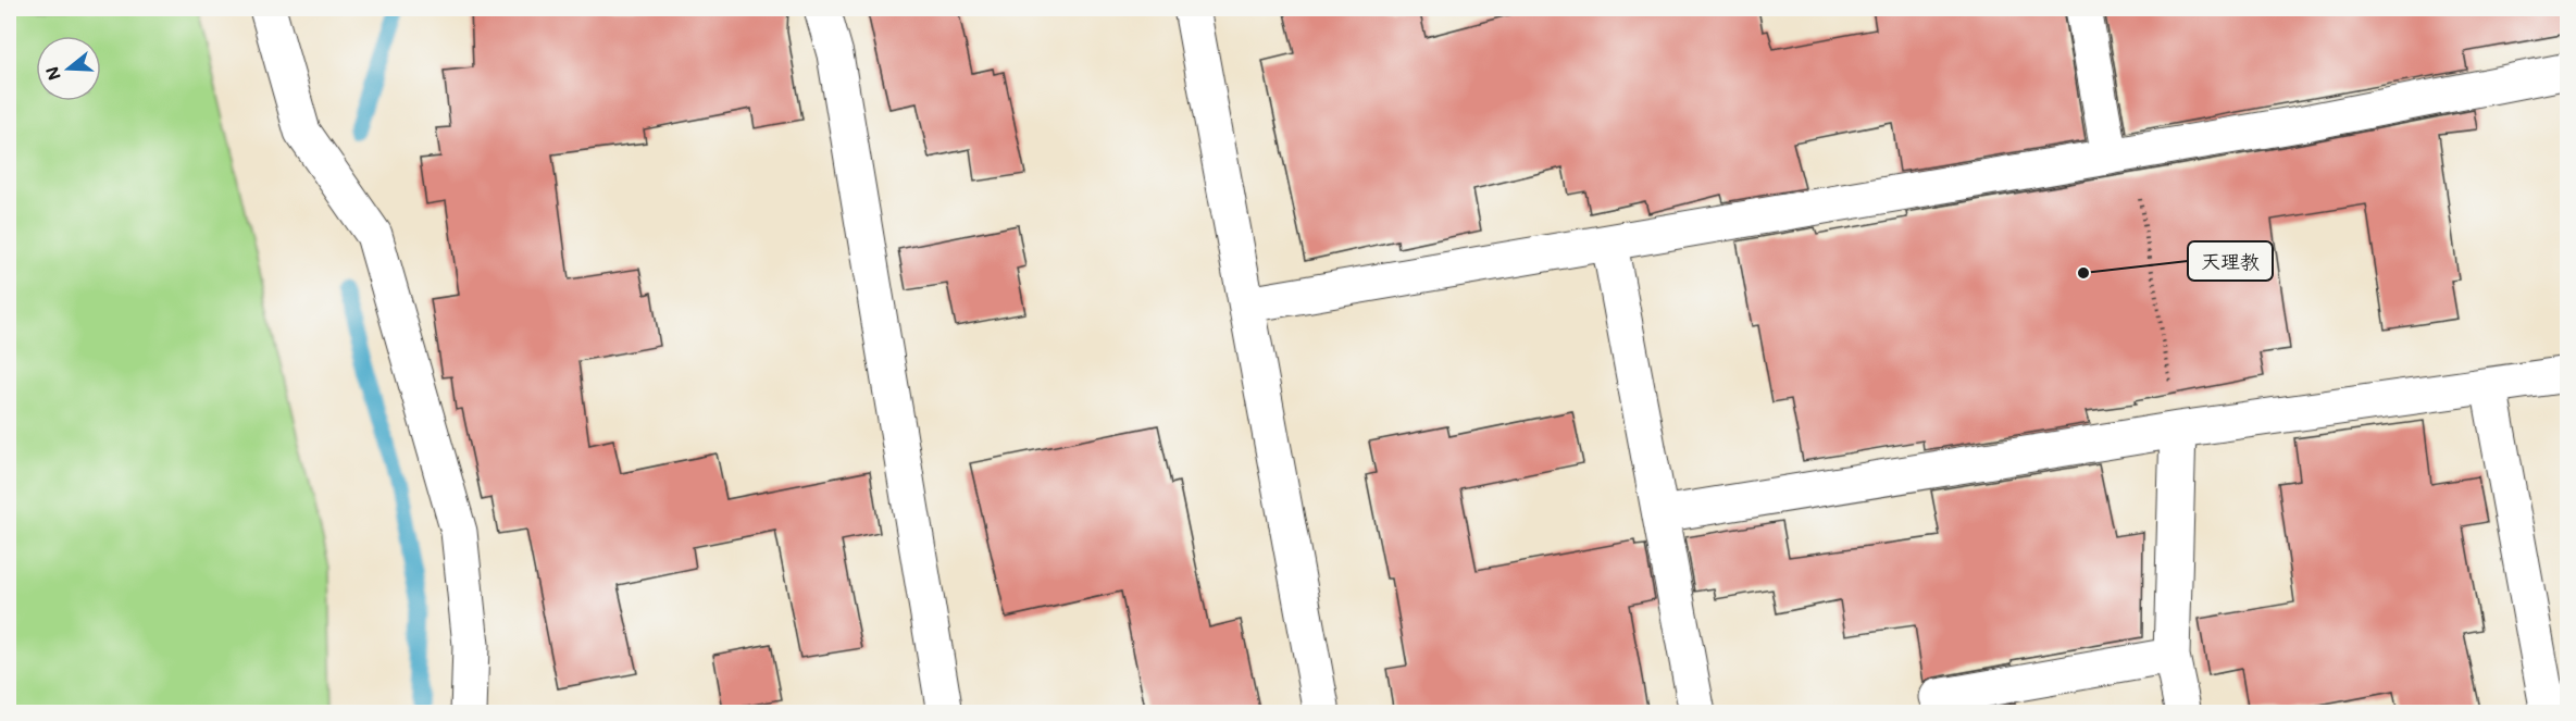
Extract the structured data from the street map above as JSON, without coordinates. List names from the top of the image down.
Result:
{
  "places": ["天理教"],
  "north": "left"
}
